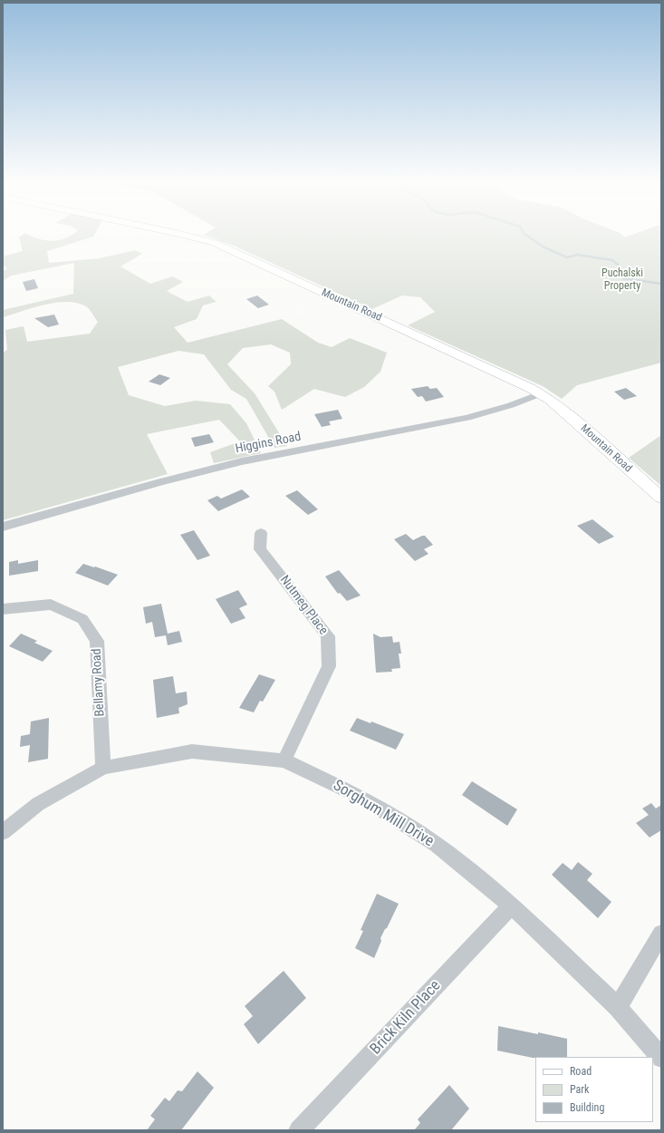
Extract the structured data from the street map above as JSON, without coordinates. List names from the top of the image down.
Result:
{
  "streets": {
    "main road": ["Mountain Road"],
    "street": [
      "Higgins Road",
      "Nutmeg Place",
      "Bellamy Road",
      "Sorghum Mill Drive",
      "Brick Kiln Place"
    ]
  },
  "crossings": [
    ["Mountain Road", "Higgins Road"],
    ["Nutmeg Place", "Sorghum Mill Drive"],
    ["Bellamy Road", "Sorghum Mill Drive"],
    ["Sorghum Mill Drive", "Brick Kiln Place"]
  ],
  "parks": ["Puchalski Property"],
  "legend": ["Road", "Park", "Building"]
}
